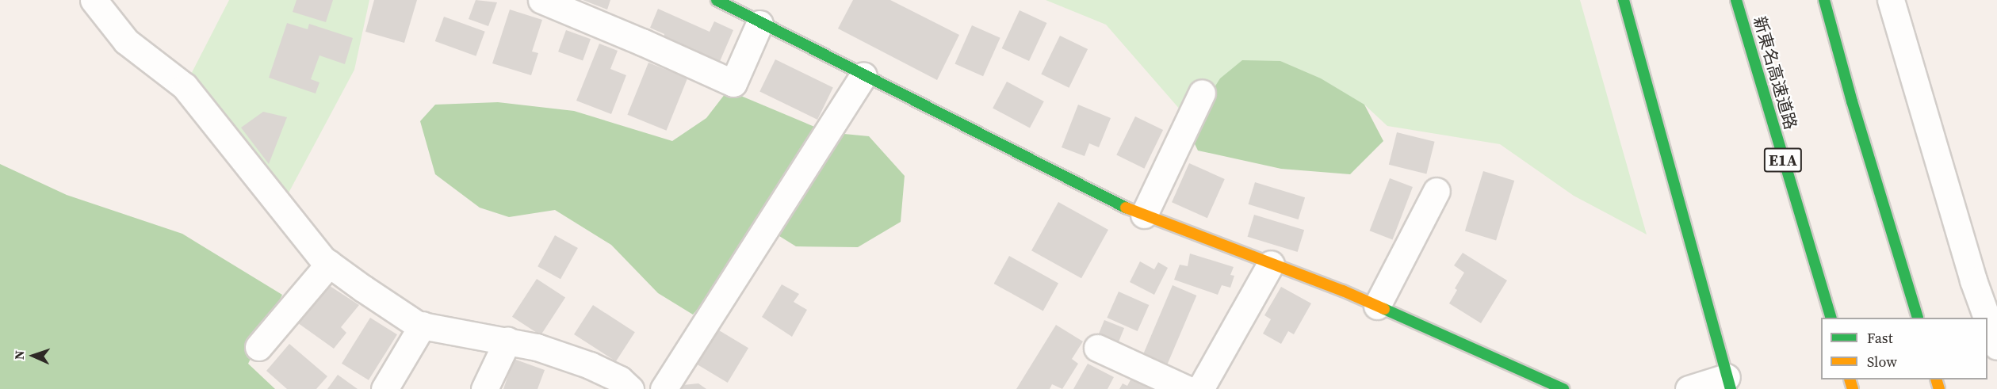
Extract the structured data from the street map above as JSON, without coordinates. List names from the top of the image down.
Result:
{
  "streets": {
    "main road": ["新東名高速道路", "E1A"]
  },
  "legend": ["Fast", "Slow"],
  "north": "left"
}
